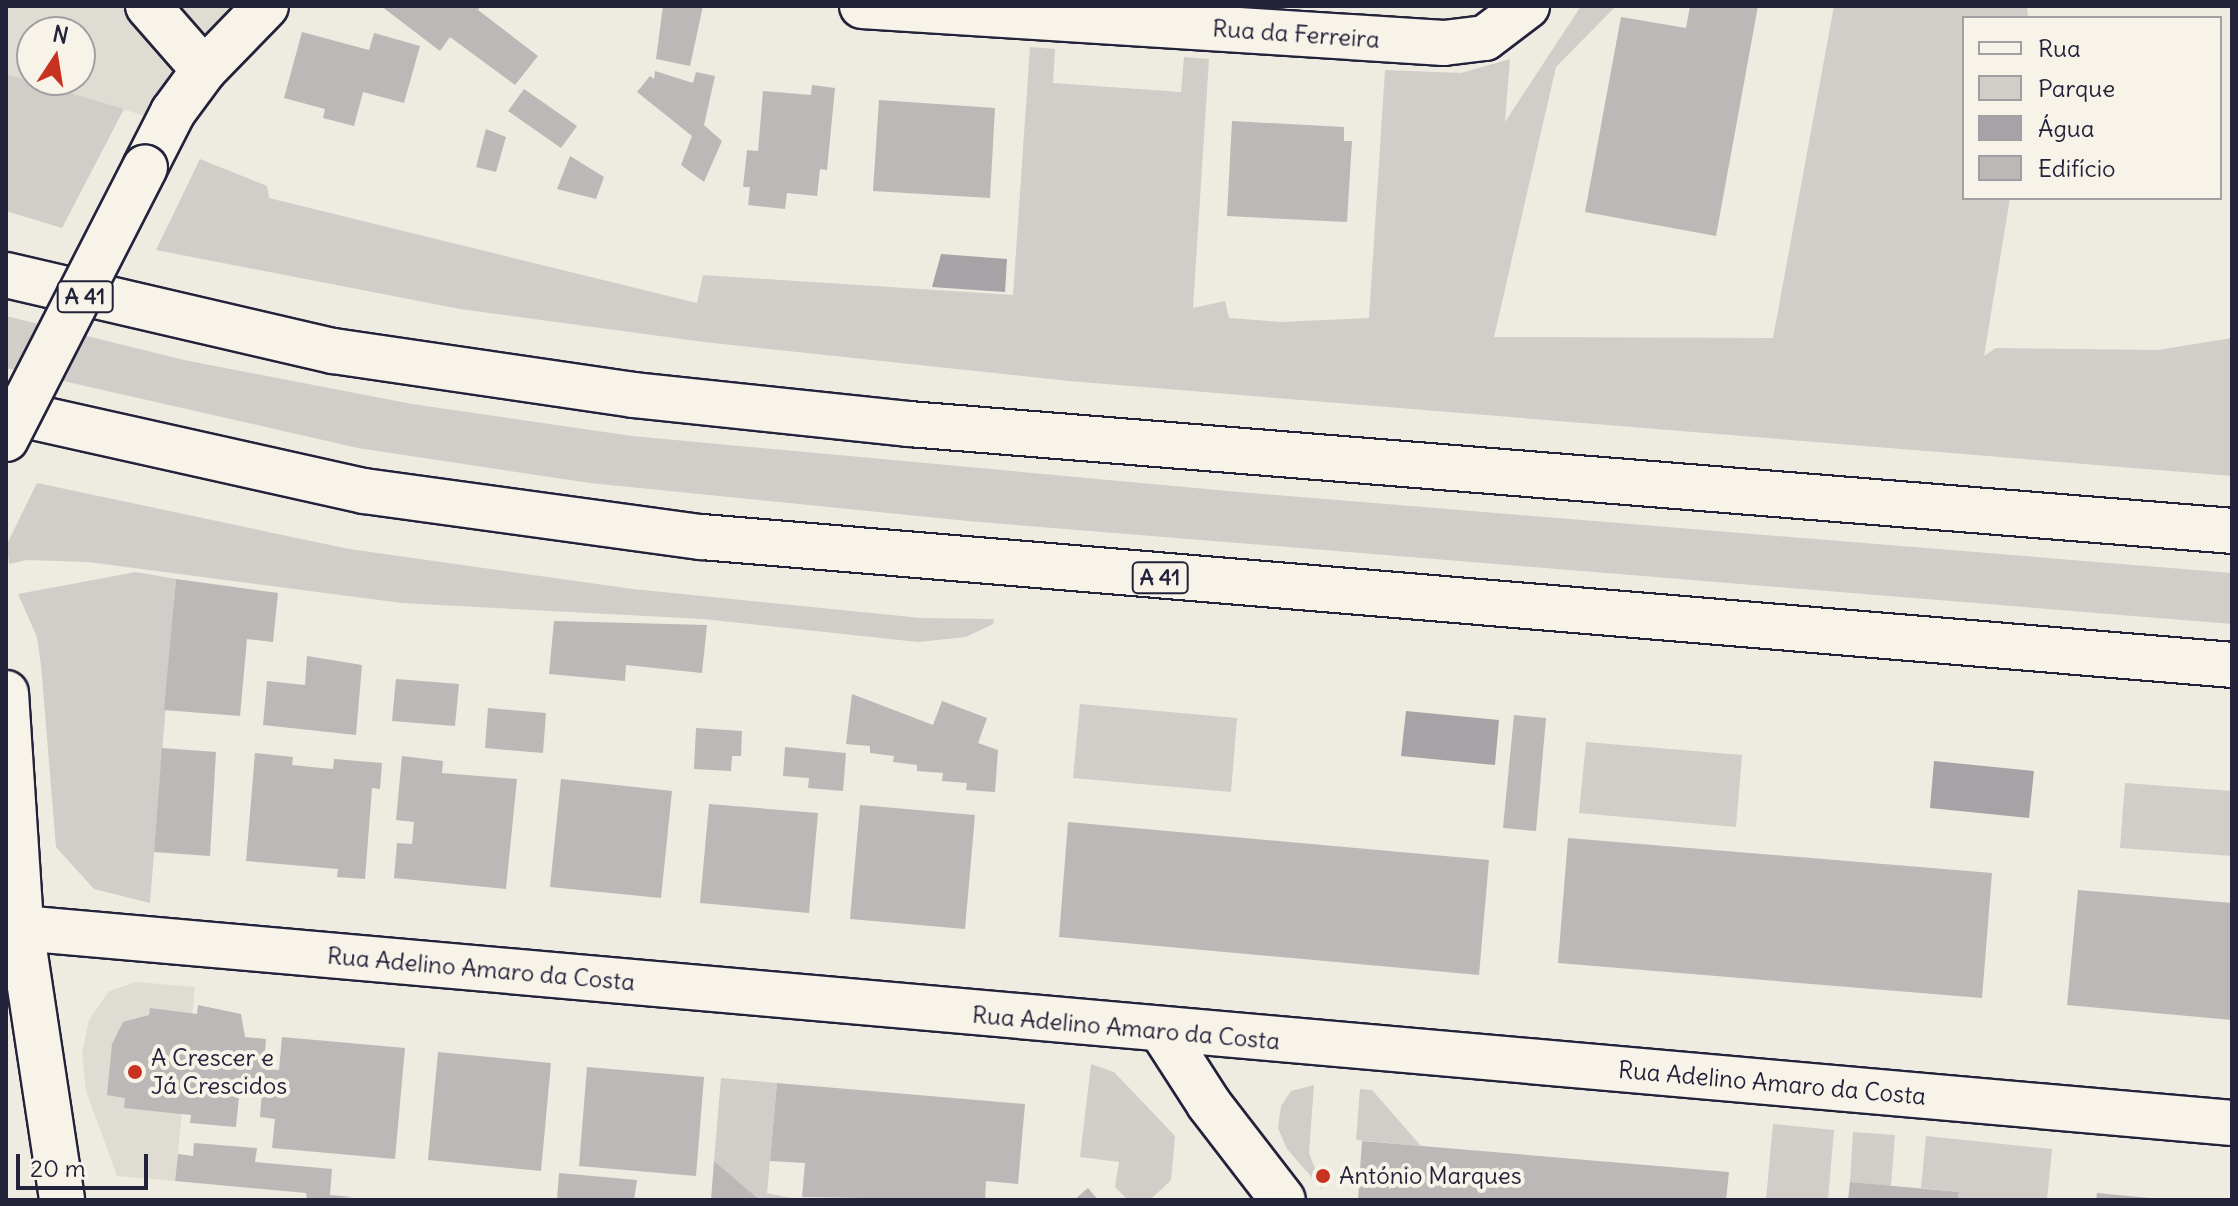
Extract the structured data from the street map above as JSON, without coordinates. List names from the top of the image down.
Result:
{
  "streets": {
    "main road": ["Rua da Ferreira", "A 41", "Rua Adelino Amaro da Costa"]
  },
  "places": ["A Crescer e Já Crescidos", "António Marques"],
  "legend": [
    "Rua",
    "Parque",
    "Água",
    "Edifício"
  ],
  "scale_bar": "20 m",
  "north": "top"
}
